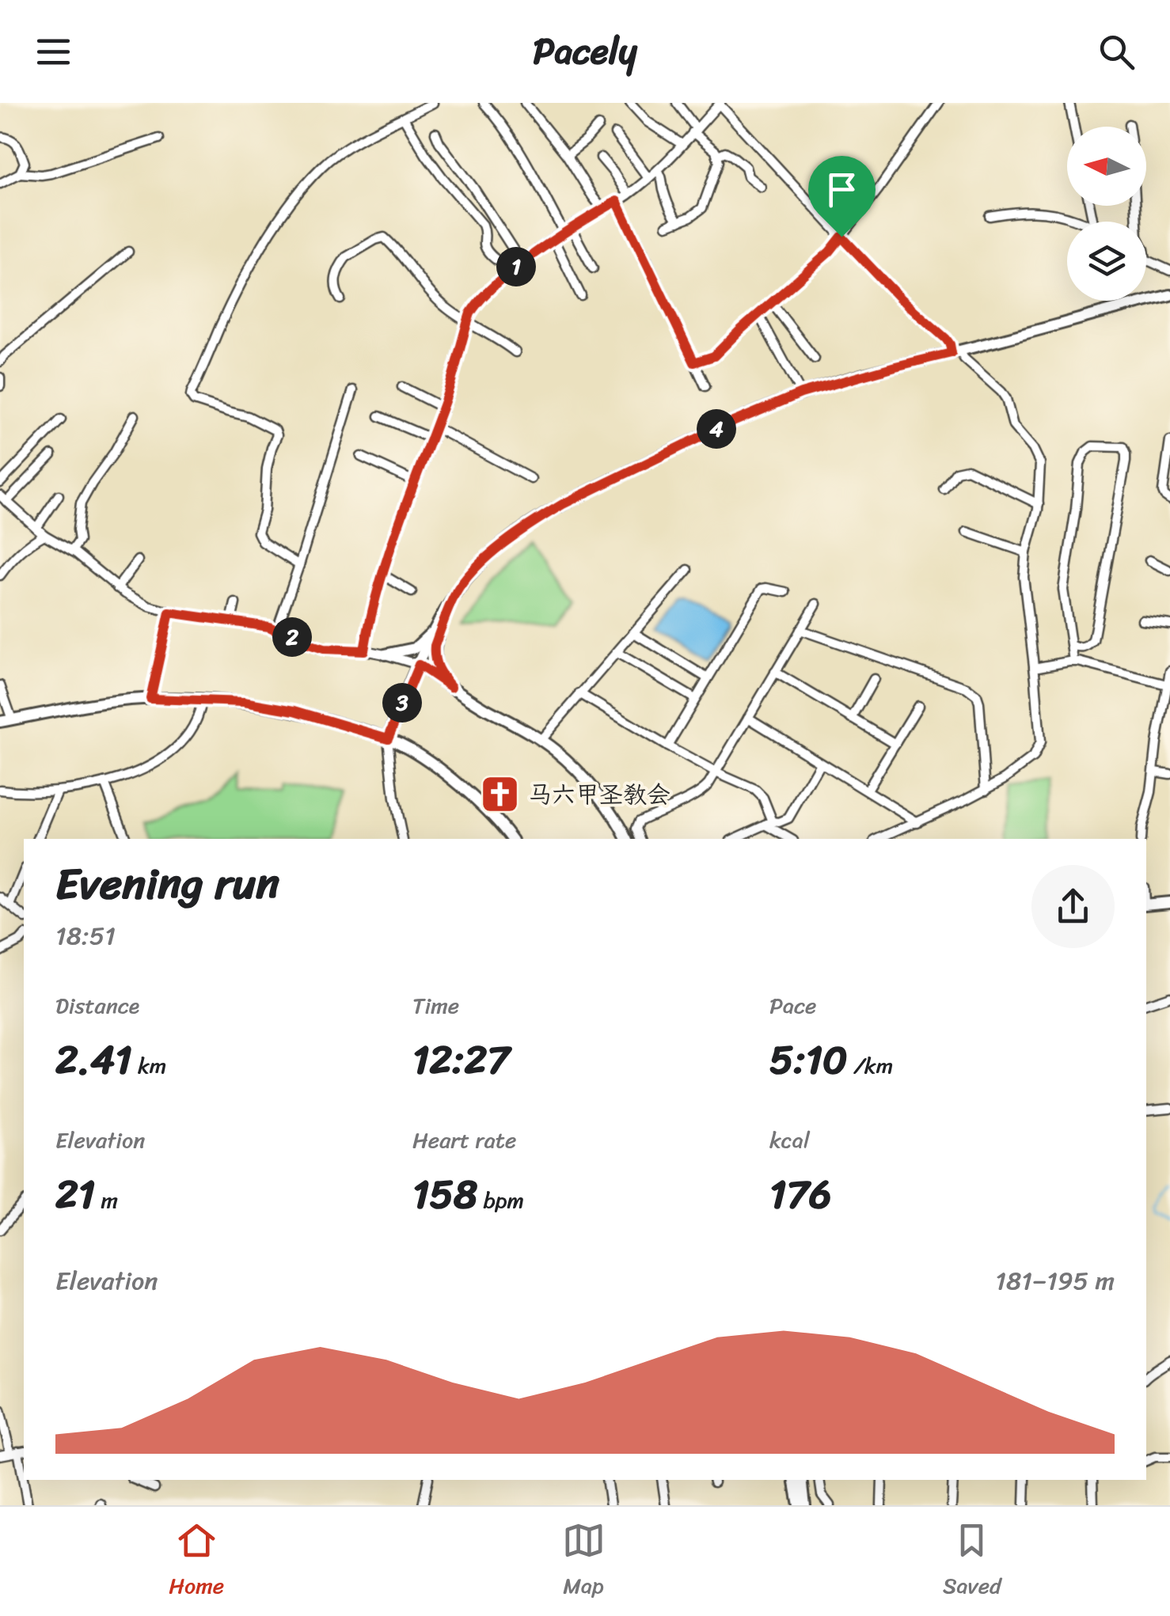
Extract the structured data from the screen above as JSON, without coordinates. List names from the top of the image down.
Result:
{
  "places": {
    "church": ["马六甲圣教会"]
  },
  "north": "left",
  "page": {
    "header": "Pacely",
    "pins": [
      "1",
      "4",
      "2",
      "3"
    ],
    "heading": ["Evening run", "18:51"],
    "stats": [
      ["Distance", "2.41 km"],
      ["Time", "12:27"],
      ["Pace", "5:10 /km"],
      ["Elevation", "21 m"],
      ["Heart rate", "158 bpm"],
      ["kcal", "176"]
    ],
    "chart": ["Elevation", "181–195 m"],
    "tabs": ["Home", "Map", "Saved"]
  }
}
